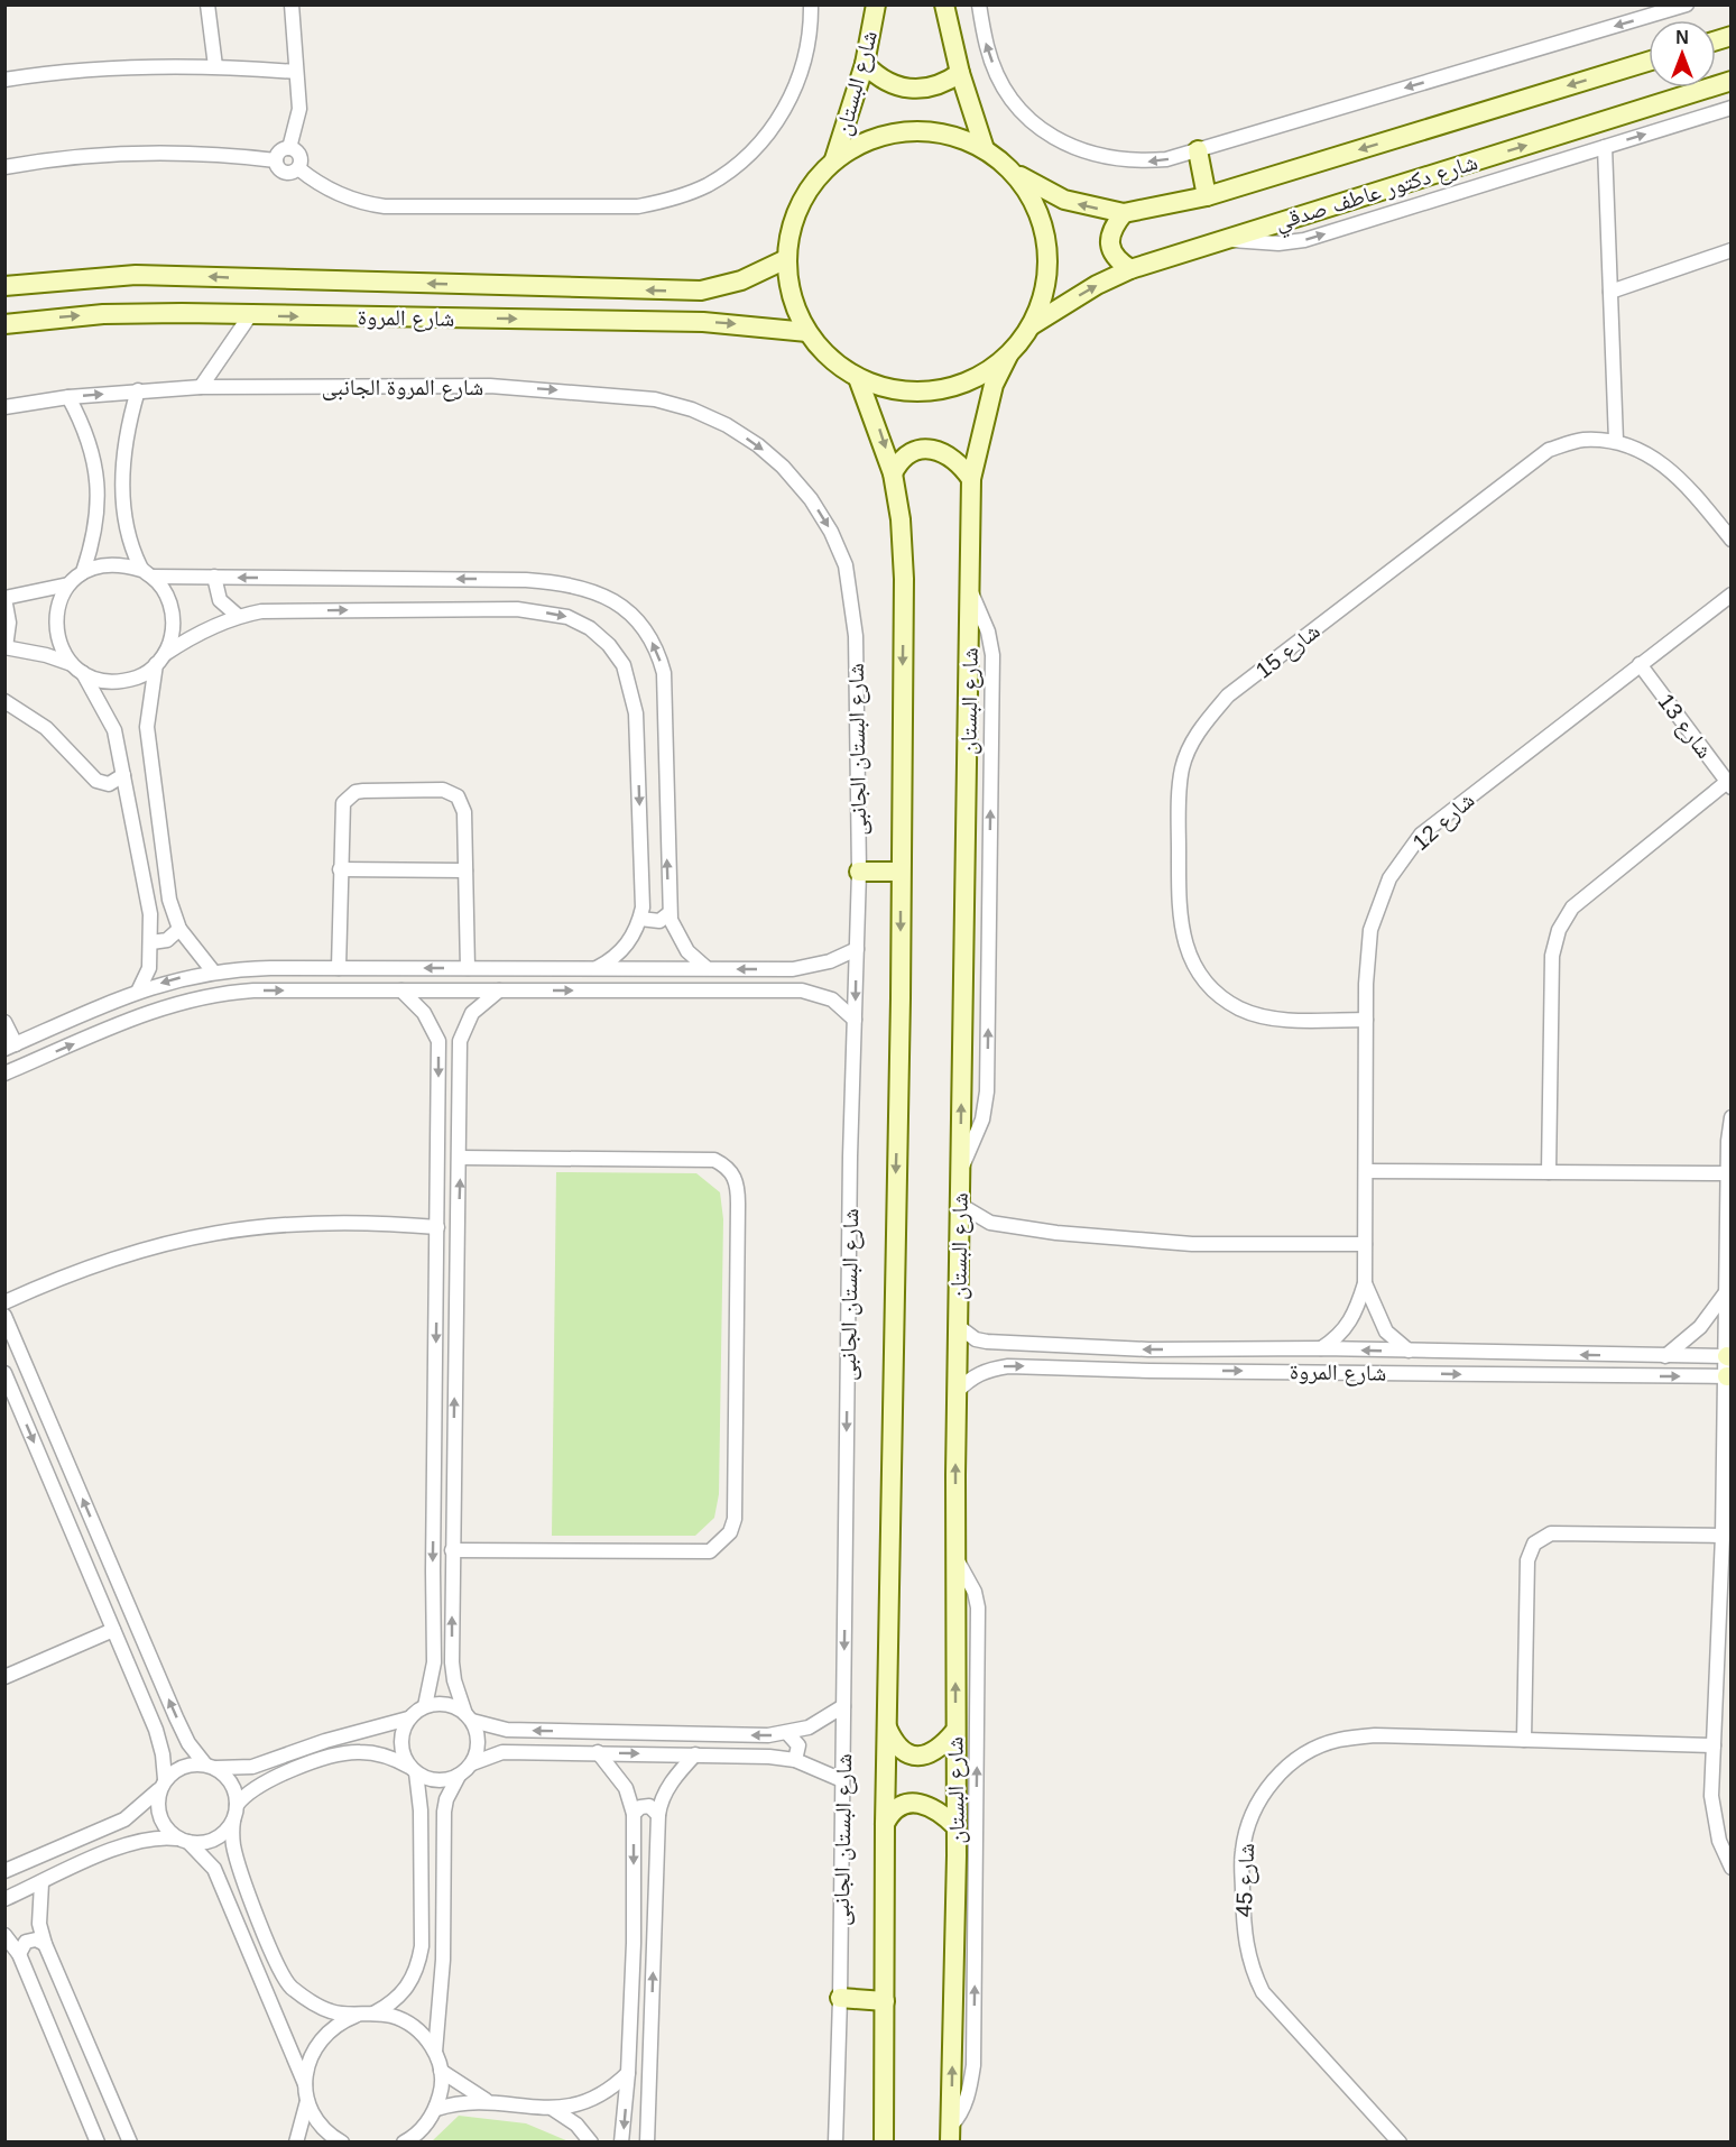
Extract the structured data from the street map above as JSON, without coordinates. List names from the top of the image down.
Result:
{
  "streets": {
    "street": [
      "شارع البستان",
      "شارع دكتور عاطف صدقي",
      "شارع المروة",
      "شارع المروة الجانبى",
      "شارع 15",
      "شارع 13",
      "شارع البستان الجانبى",
      "شارع 12",
      "شارع 45"
    ]
  },
  "crossings": [
    ["شارع البستان", "شارع المروة"],
    ["شارع المروة", "شارع 12"],
    ["شارع المروة الجانبى", "شارع البستان الجانبى"],
    ["شارع 15", "شارع 12"],
    ["شارع 13", "شارع 12"]
  ],
  "one_way": ["شارع المروة الجانبى"],
  "north": "top"
}
